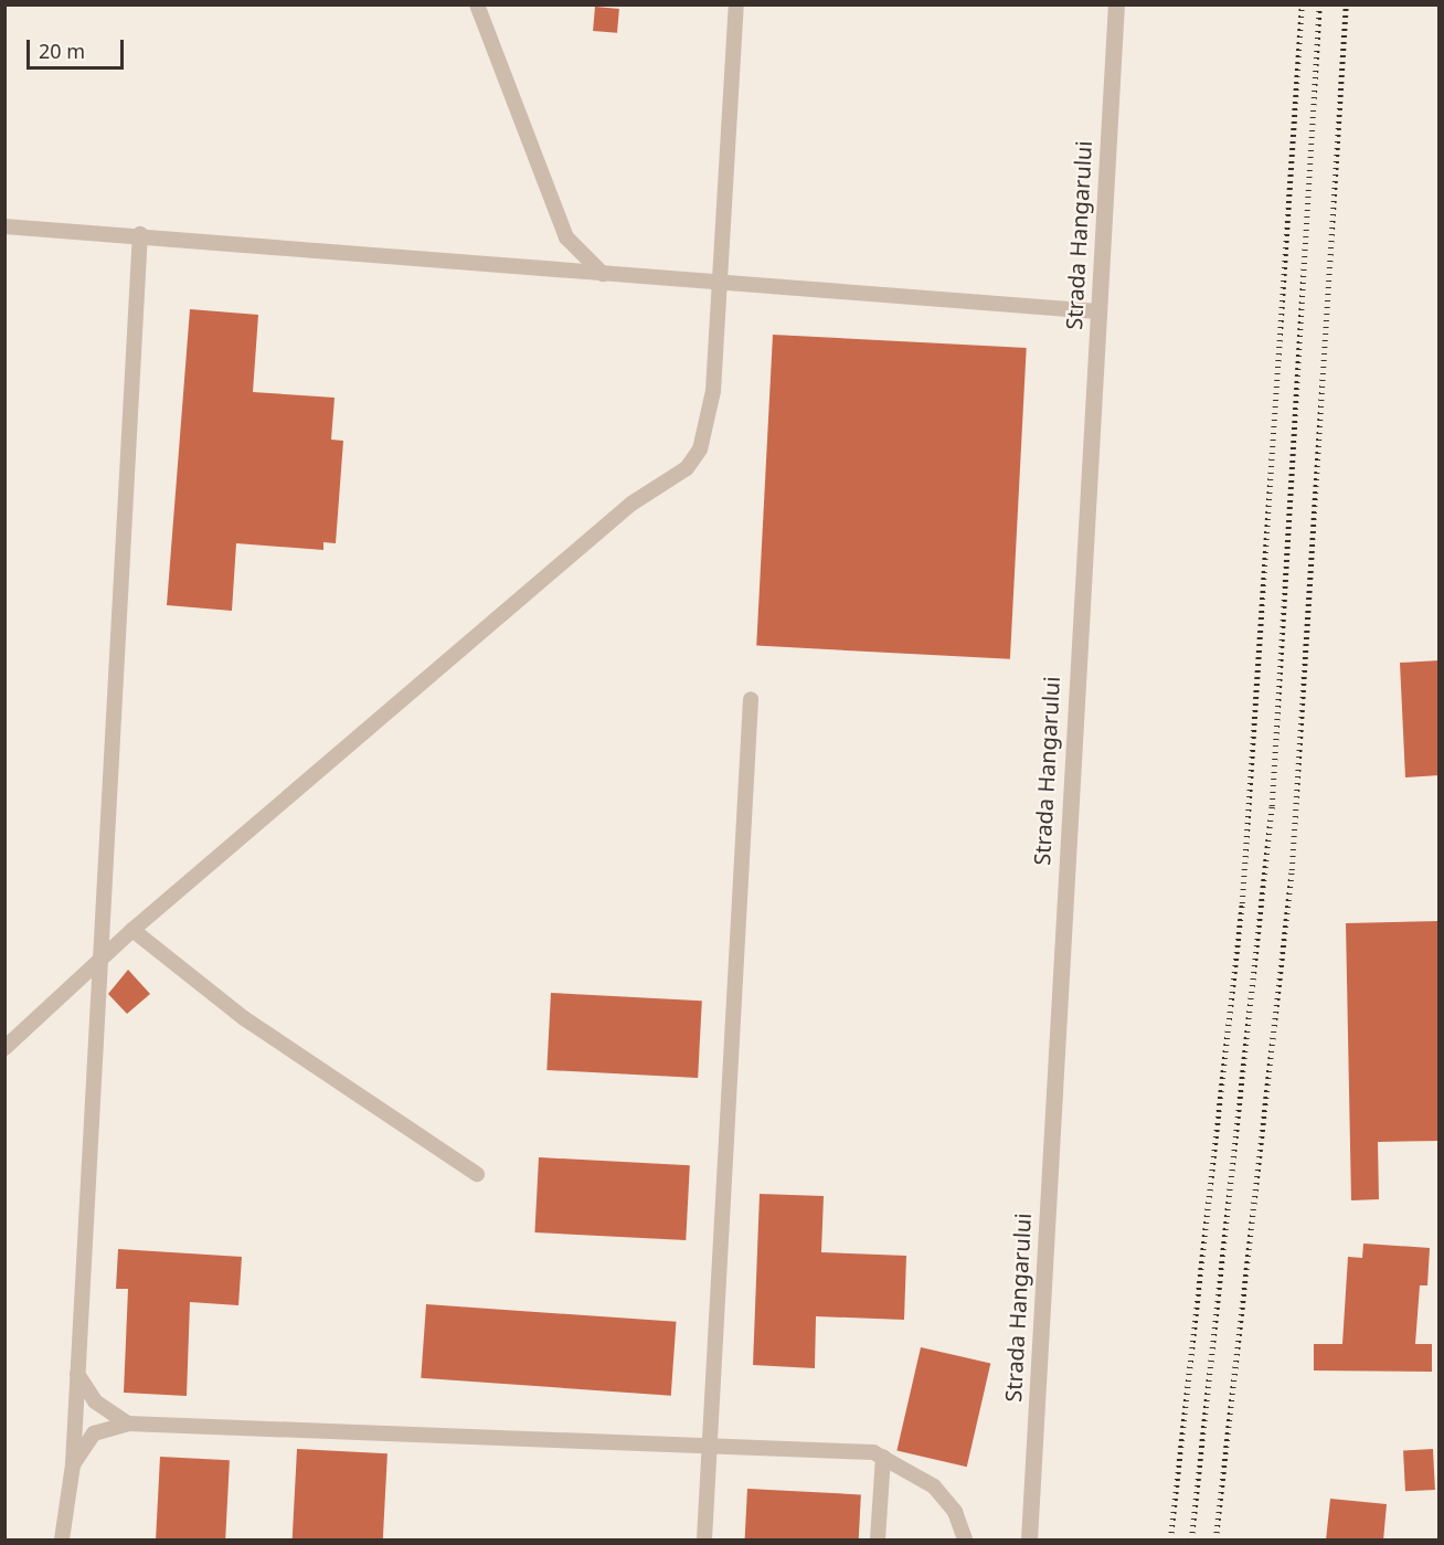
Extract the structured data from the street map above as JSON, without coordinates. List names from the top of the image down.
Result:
{
  "streets": {
    "street": ["Strada Hangarului"]
  },
  "scale_bar": "20 m"
}
